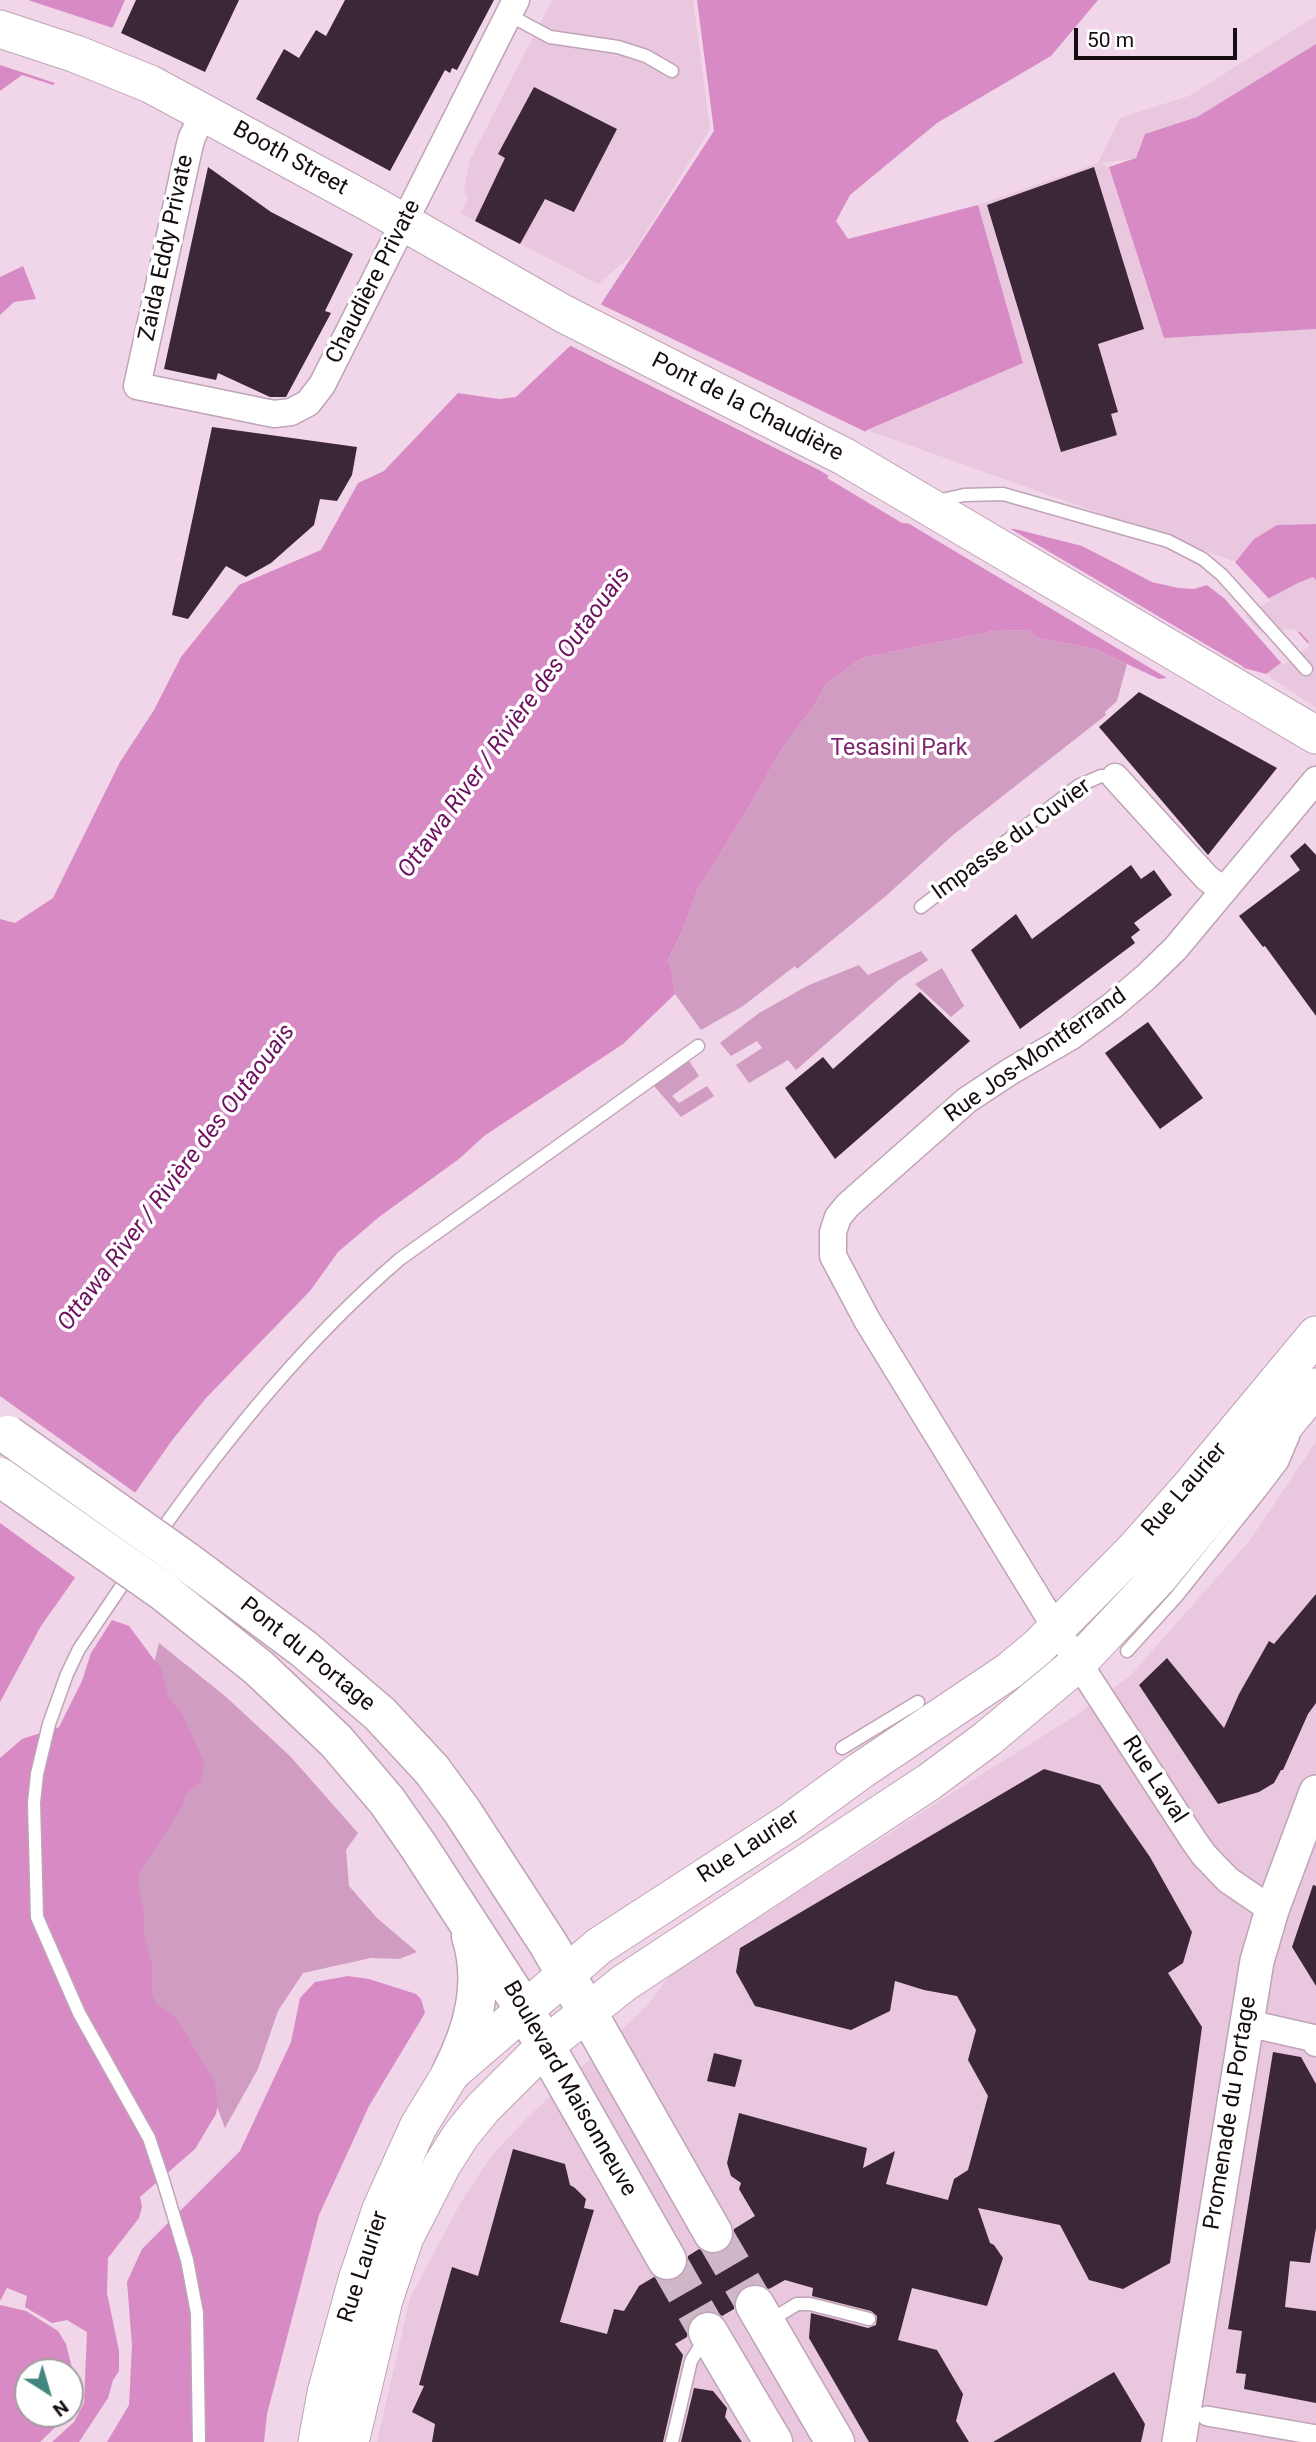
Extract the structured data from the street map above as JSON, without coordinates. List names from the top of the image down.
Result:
{
  "streets": {
    "main road": [
      "Booth Street",
      "Pont de la Chaudière",
      "Rue Laurier",
      "Pont du Portage",
      "Boulevard Maisonneuve"
    ],
    "street": [
      "Zaida Eddy Private",
      "Chaudière Private",
      "Impasse du Cuvier",
      "Rue Jos-Montferrand",
      "Rue Laval",
      "Promenade du Portage"
    ]
  },
  "crossings": [
    ["Booth Street", "Zaida Eddy Private"],
    ["Booth Street", "Chaudière Private"],
    ["Booth Street", "Pont de la Chaudière"],
    ["Zaida Eddy Private", "Chaudière Private"],
    ["Impasse du Cuvier", "Rue Jos-Montferrand"],
    ["Rue Jos-Montferrand", "Rue Laurier"],
    ["Rue Jos-Montferrand", "Rue Laval"],
    ["Rue Laurier", "Pont du Portage"],
    ["Rue Laurier", "Rue Laval"],
    ["Rue Laurier", "Boulevard Maisonneuve"],
    ["Pont du Portage", "Boulevard Maisonneuve"],
    ["Rue Laval", "Promenade du Portage"]
  ],
  "water": ["Ottawa River / Rivière des Outaouais"],
  "parks": ["Tesasini Park"],
  "scale_bar": "50 m",
  "north": "bottom right"
}
